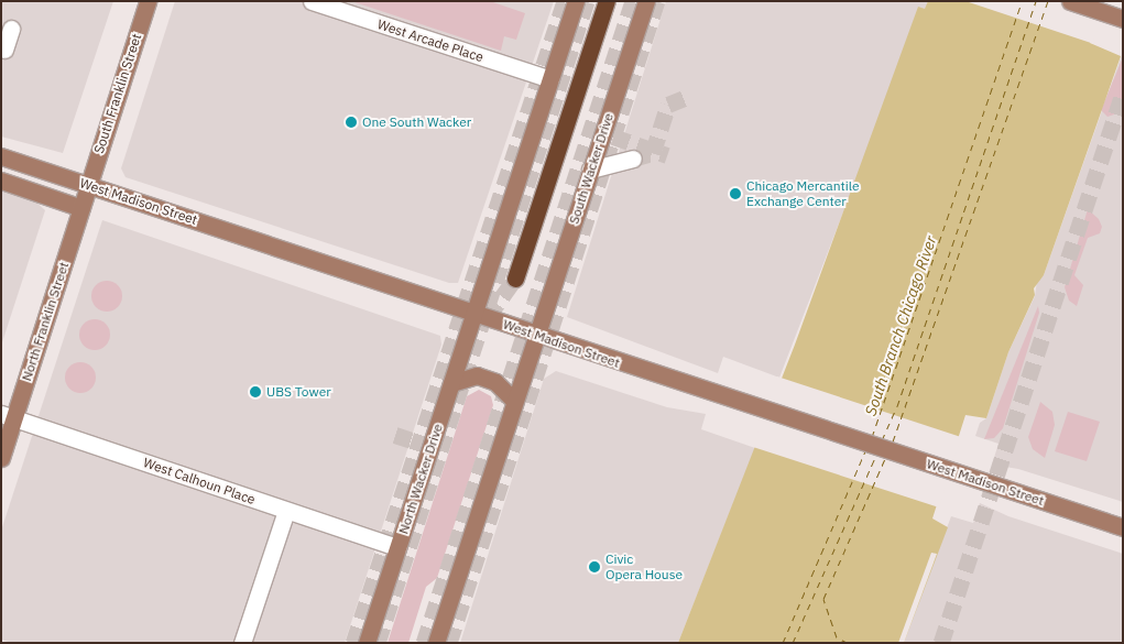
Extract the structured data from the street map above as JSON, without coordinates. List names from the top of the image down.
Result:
{
  "streets": {
    "main road": [
      "South Franklin Street",
      "South Wacker Drive",
      "West Madison Street",
      "North Franklin Street",
      "North Wacker Drive"
    ],
    "lane": ["West Arcade Place", "West Calhoun Place"]
  },
  "crossings": [
    ["South Franklin Street", "West Madison Street"],
    ["South Franklin Street", "North Franklin Street"],
    ["South Wacker Drive", "West Madison Street"],
    ["West Madison Street", "North Franklin Street"],
    ["West Madison Street", "North Wacker Drive"],
    ["North Franklin Street", "West Calhoun Place"],
    ["North Wacker Drive", "West Calhoun Place"]
  ],
  "water": ["South Branch Chicago River"],
  "places": [
    "One South Wacker",
    "Chicago Mercantile Exchange Center",
    "UBS Tower",
    "Civic Opera House"
  ]
}
